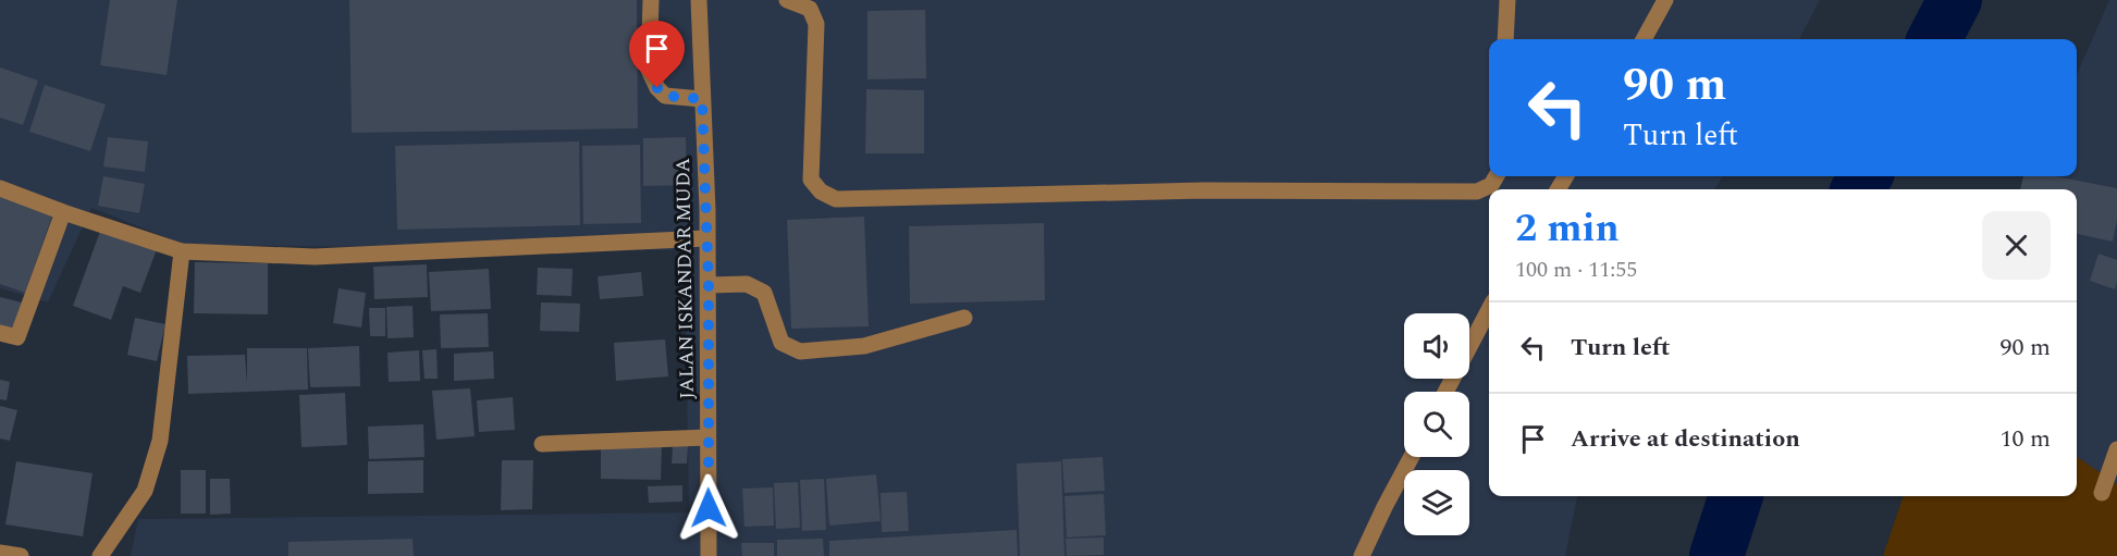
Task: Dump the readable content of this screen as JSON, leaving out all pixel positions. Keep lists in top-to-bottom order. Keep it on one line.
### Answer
{"streets":{"street":["JALAN ISKANDAR MUDA"]},"page":{"turn":["90 m","Turn left"],"heading":["2 min","100 m · 11:55"],"list":[{"name":"Turn left","value":"90 m"},{"name":"Arrive at destination","value":"10 m"}]}}
